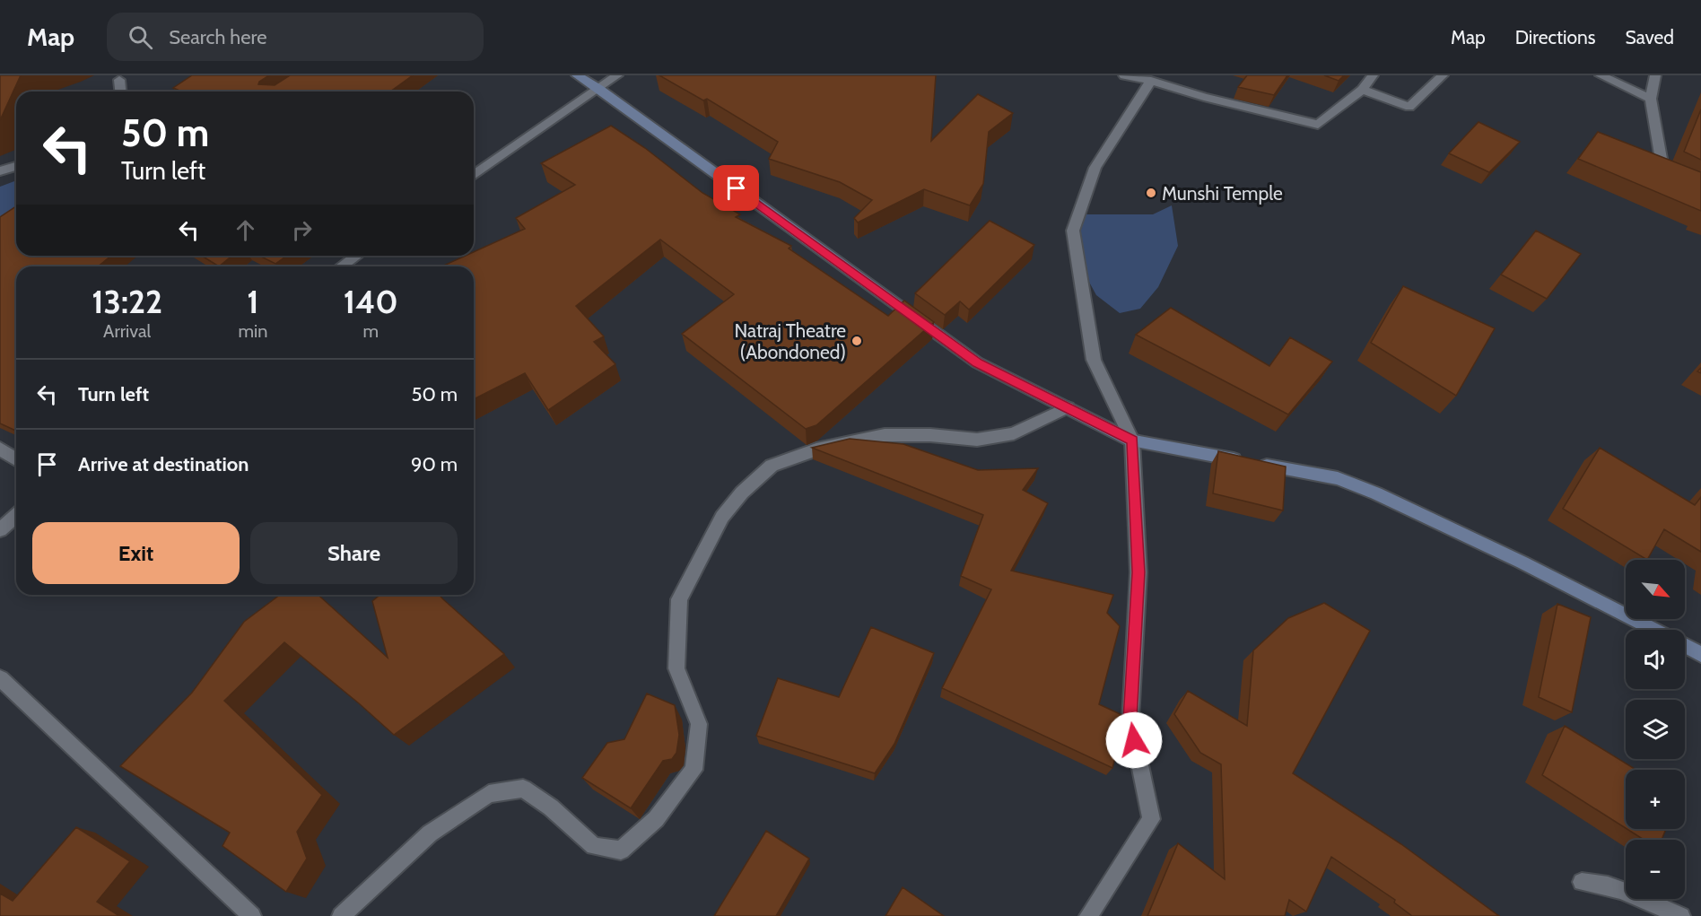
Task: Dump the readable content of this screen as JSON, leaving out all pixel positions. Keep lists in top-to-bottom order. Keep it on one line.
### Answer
{"places":["Munshi Temple","Natraj Theatre (Abondoned)"],"north":"bottom right","page":{"header":"Map","search":"Search here","nav":["Map","Directions","Saved"],"turn":["50 m","Turn left"],"eta":["13:22","Arrival","1","min","140","m"],"list":[{"name":"Turn left","value":"50 m"},{"name":"Arrive at destination","value":"90 m"}],"buttons":["Exit","Share"],"map_buttons":["+","−"]}}
